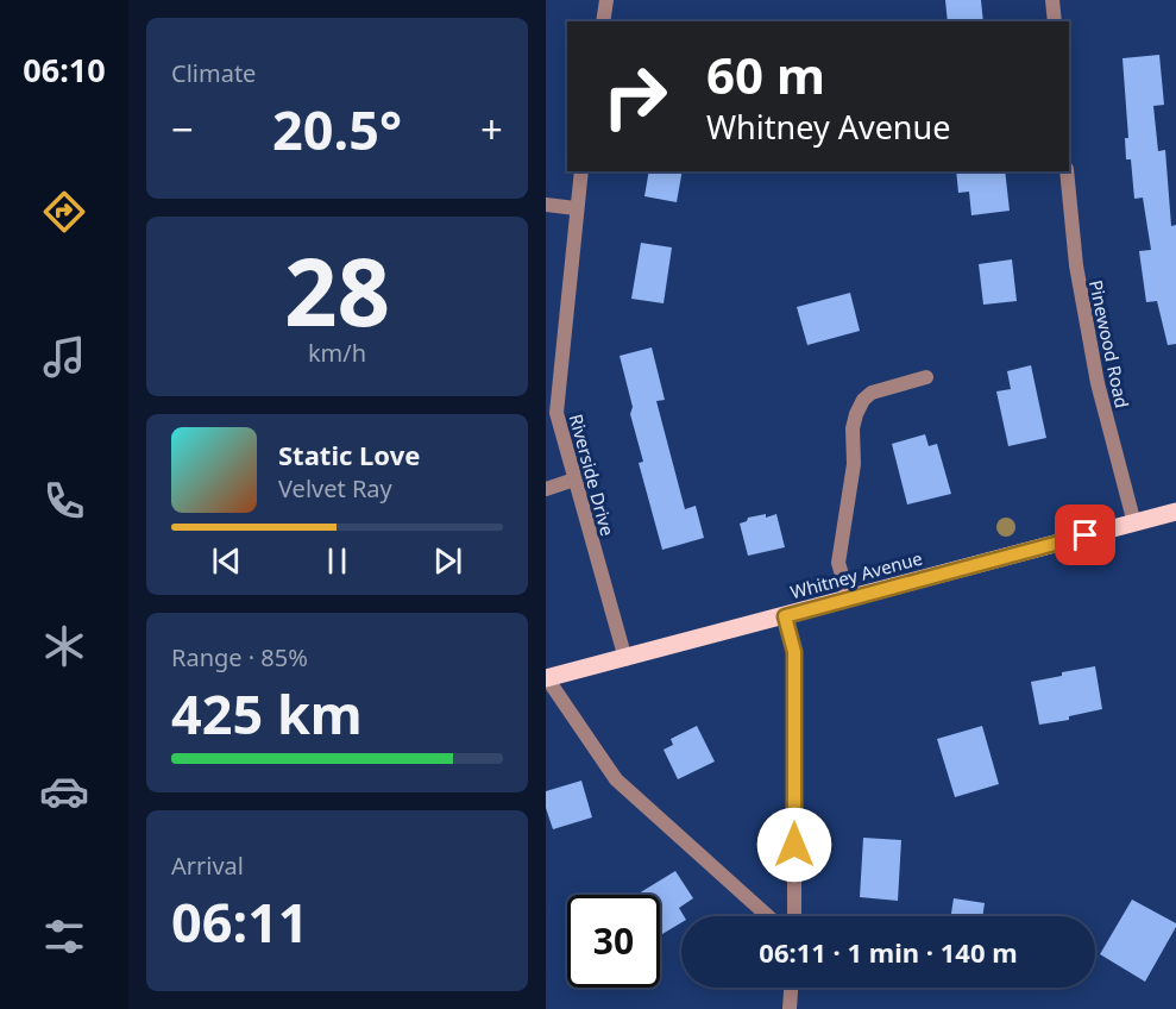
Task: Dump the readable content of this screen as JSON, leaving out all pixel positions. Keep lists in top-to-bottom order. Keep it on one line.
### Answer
{"streets":{"main road":["Whitney Avenue"],"street":["Pinewood Road","Riverside Drive"]},"crossings":[["Pinewood Road","Whitney Avenue"],["Riverside Drive","Whitney Avenue"]],"page":{"tabs":"06:10","tile":["Climate",["28","km/h"],["Range · 85%","425 km"],["Arrival","06:11"]],"turn":["60 m","Whitney Avenue"],"heat":["−","20.5°","+"],"song":["Static Love","Velvet Ray"],"limit":"30","trip":"06:11 · 1 min · 140 m"}}
